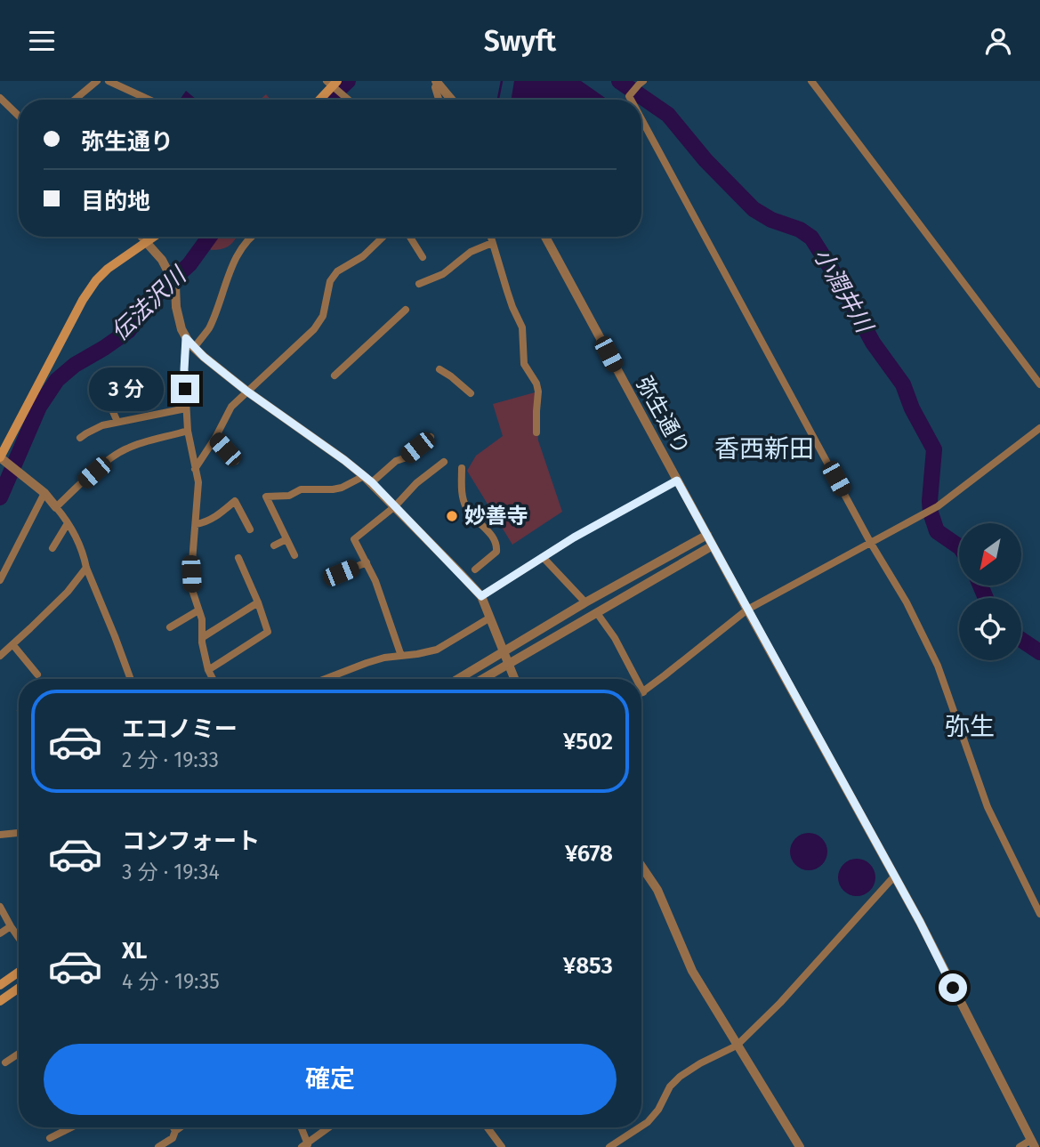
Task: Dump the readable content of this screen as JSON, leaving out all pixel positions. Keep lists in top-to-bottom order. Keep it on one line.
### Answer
{"streets":{"street":["弥生通り"]},"districts":["香西新田","弥生"],"water":["小潤井川","伝法沢川"],"places":["妙善寺"],"north":"bottom left","page":{"header":"Swyft","banner":["弥生通り","目的地"],"bubble":"3 分","list":[{"name":"エコノミー","note":"2 分 · 19:33","value":"¥502"},{"name":"コンフォート","note":"3 分 · 19:34","value":"¥678"},{"name":"XL","note":"4 分 · 19:35","value":"¥853"}],"buttons":"確定"}}
